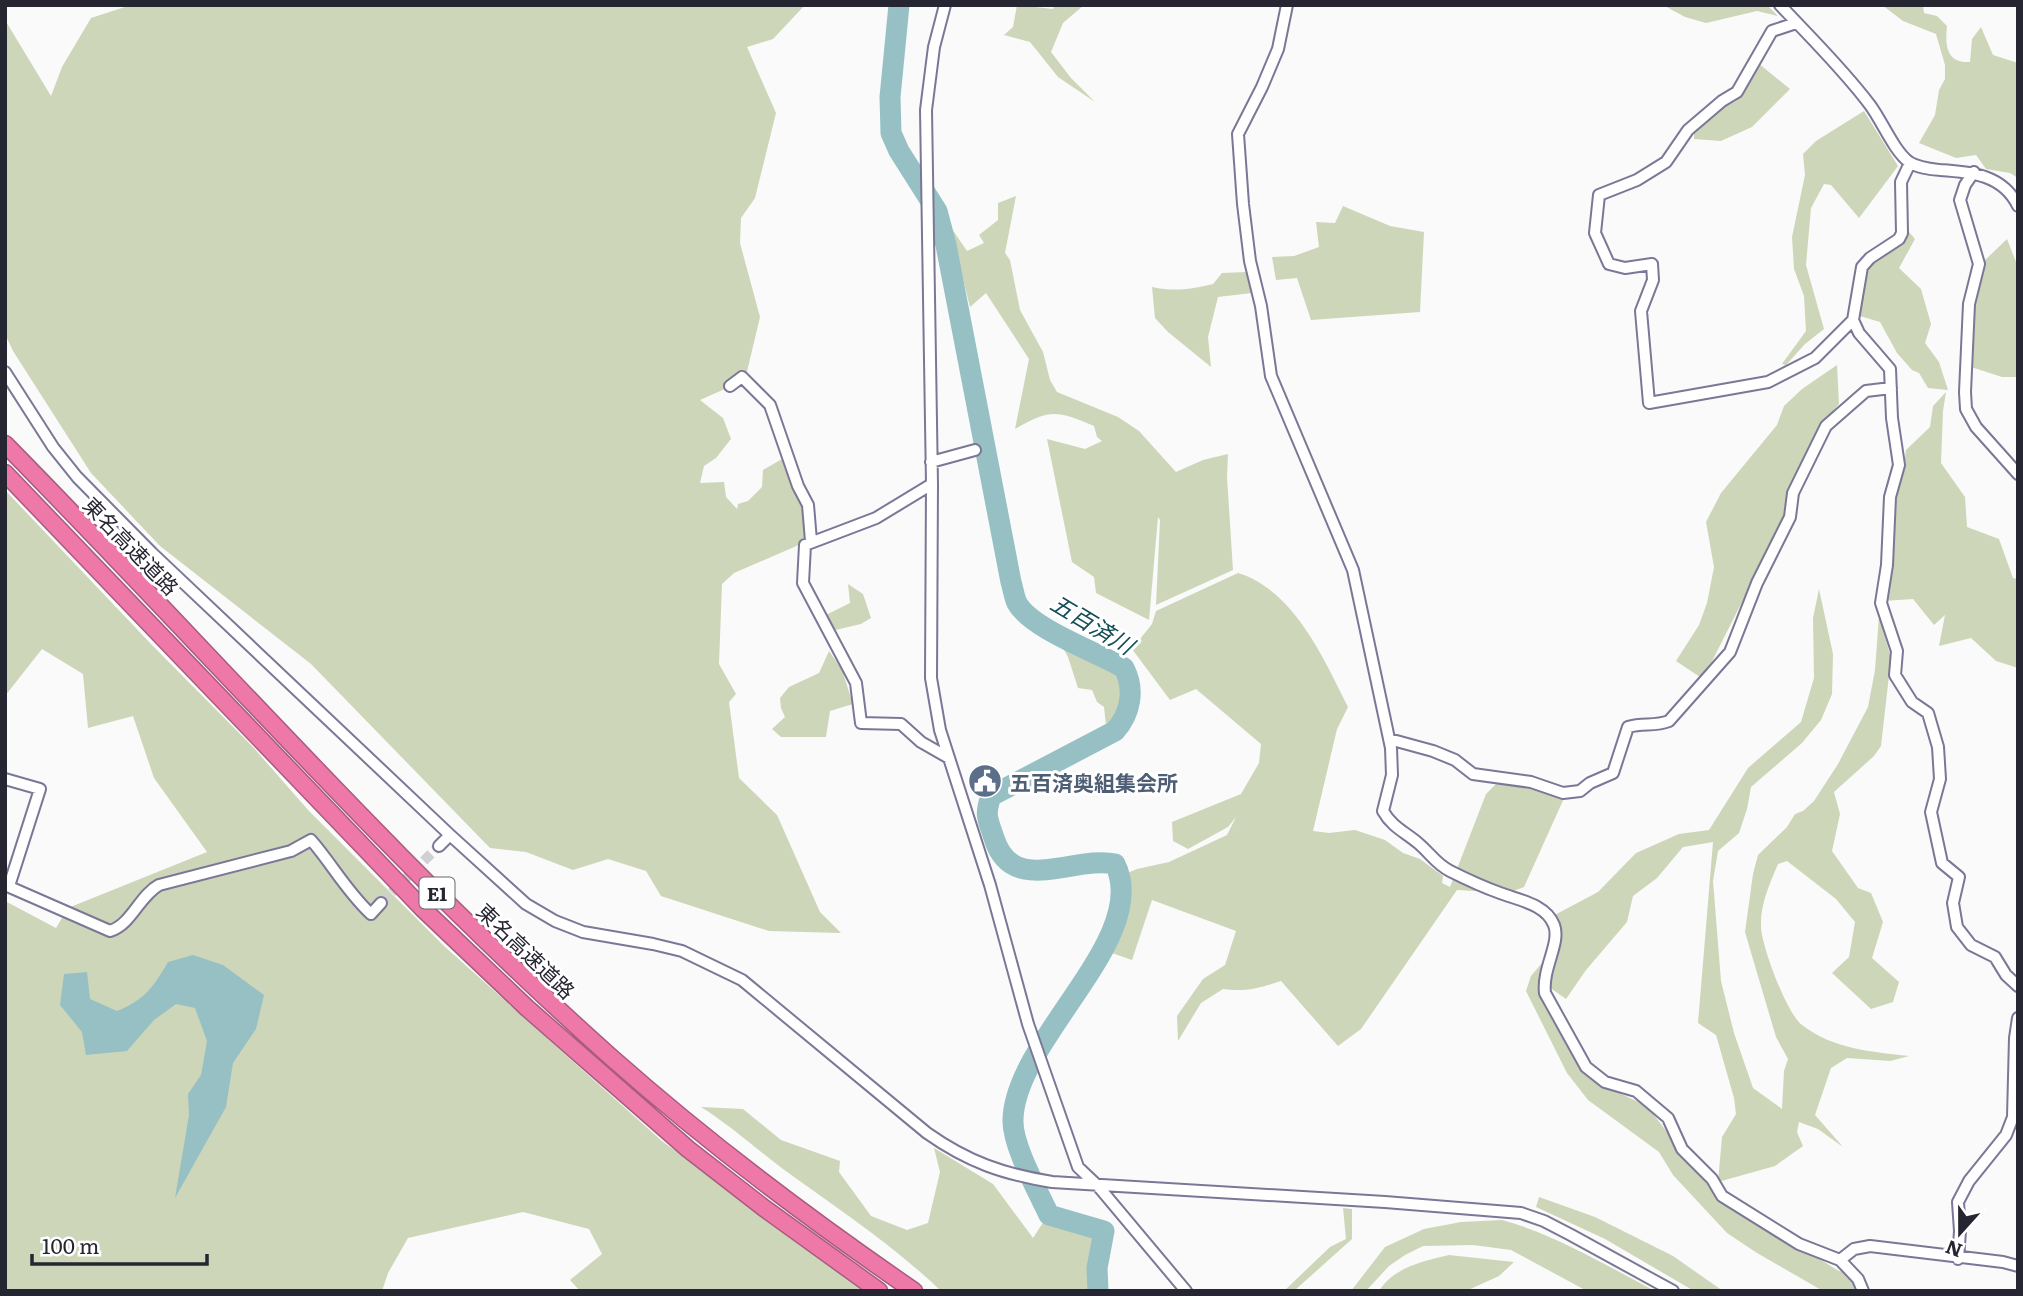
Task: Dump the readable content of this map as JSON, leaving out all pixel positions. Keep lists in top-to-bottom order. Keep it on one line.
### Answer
{"streets":{"highway":["東名高速道路","E1"]},"water":["五百済川"],"places":{"public building":["五百済奥組集会所"]},"scale_bar":"100 m","north":"bottom"}
